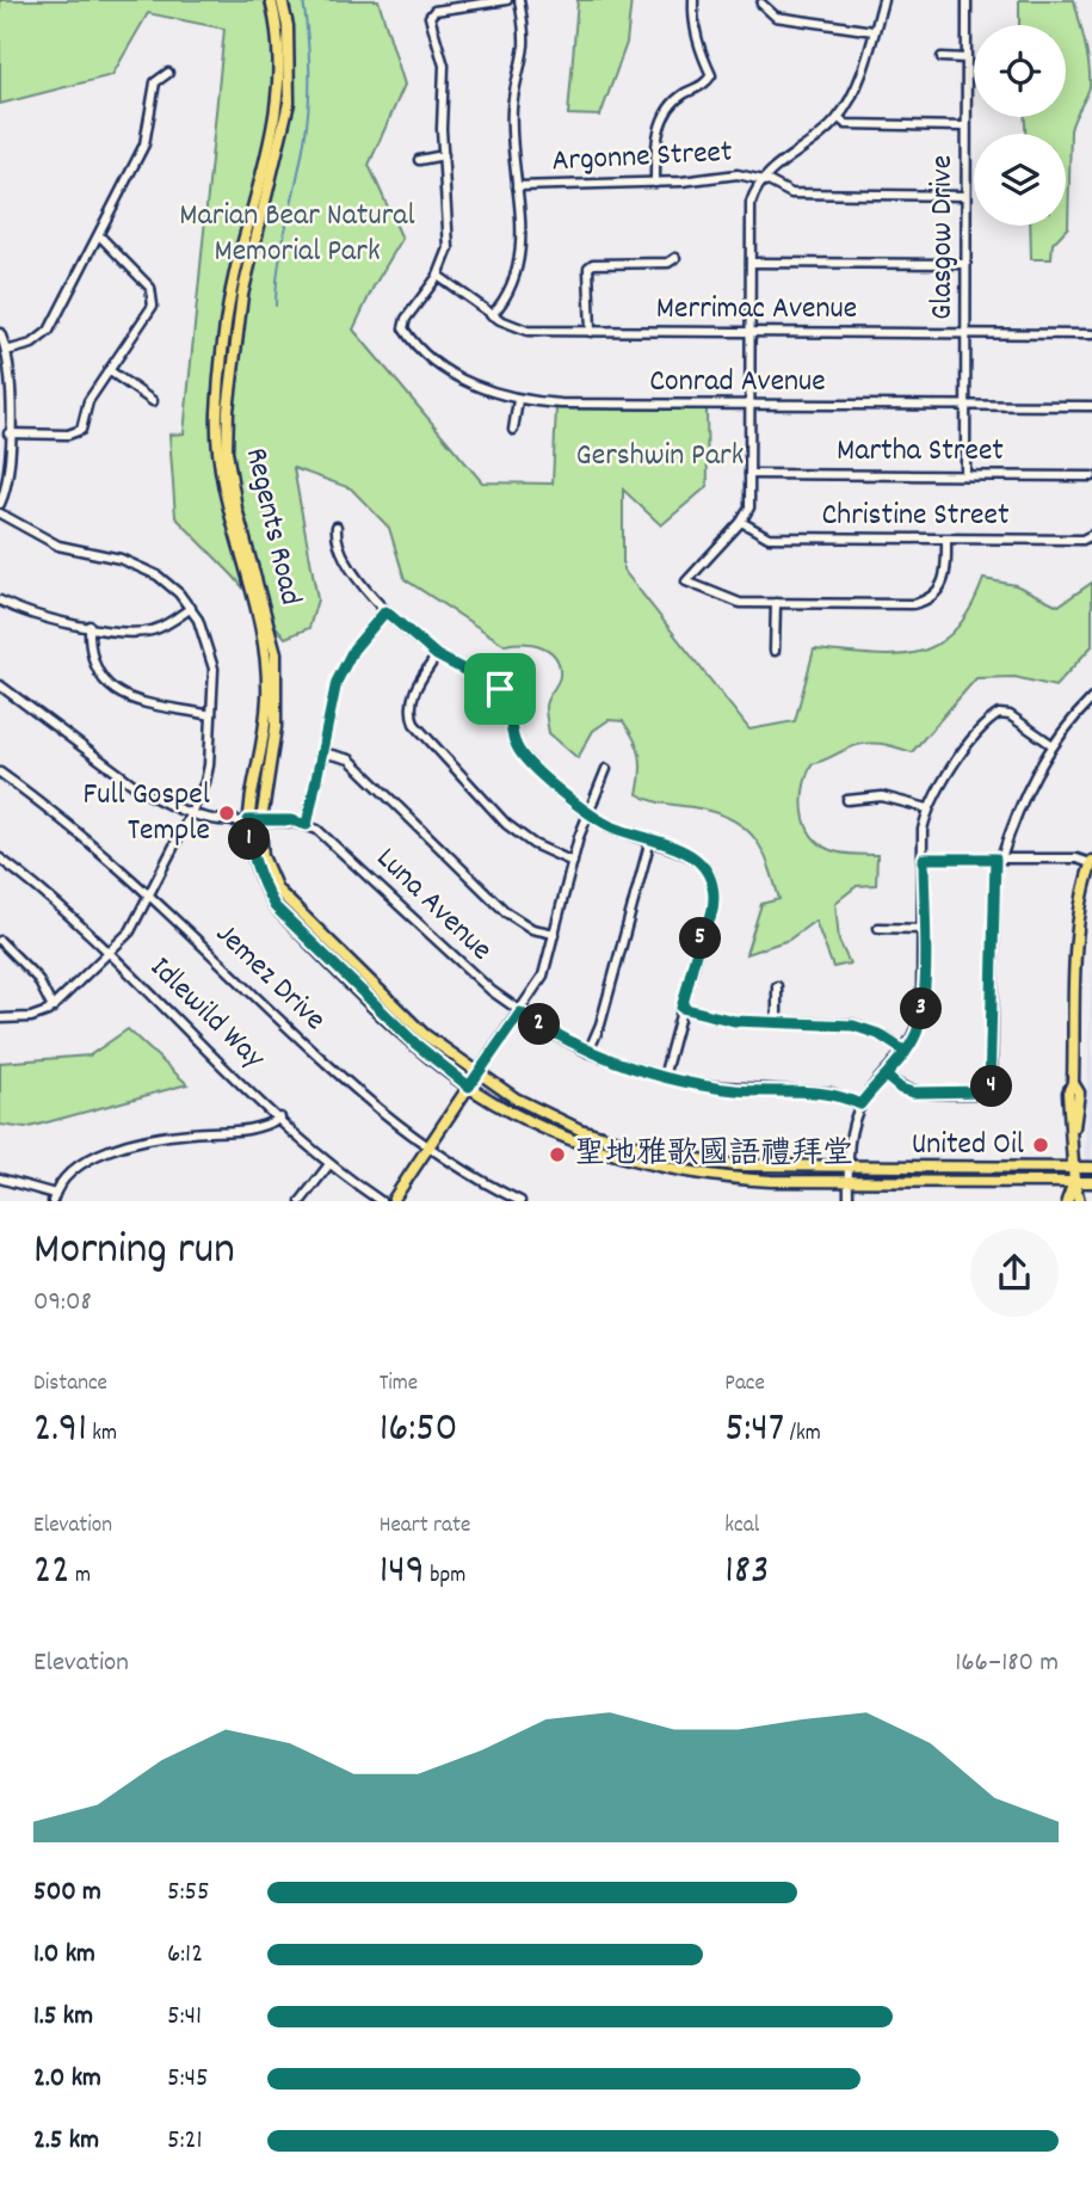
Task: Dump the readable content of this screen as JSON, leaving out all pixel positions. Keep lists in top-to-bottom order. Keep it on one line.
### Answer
{"streets":{"main road":["Regents Road"],"street":["Argonne Street","Glasgow Drive","Merrimac Avenue","Conrad Avenue","Martha Street","Christine Street","Luna Avenue","Jemez Drive","Idlewild Way"]},"crossings":[["Argonne Street","Glasgow Drive"],["Glasgow Drive","Merrimac Avenue"],["Glasgow Drive","Conrad Avenue"],["Glasgow Drive","Martha Street"],["Merrimac Avenue","Conrad Avenue"],["Regents Road","Luna Avenue"]],"parks":["Marian Bear Natural Memorial Park","Gershwin Park"],"places":["Full Gospel Temple","United Oil","聖地雅歌國語禮拜堂"],"page":{"pins":["1","5","3","2","4"],"heading":["Morning run","09:08"],"stats":[["Distance","2.91 km"],["Time","16:50"],["Pace","5:47 /km"],["Elevation","22 m"],["Heart rate","149 bpm"],["kcal","183"]],"chart":["Elevation","166–180 m"],"list":[{"name":"500 m","note":"5:55"},{"name":"1.0 km","note":"6:12"},{"name":"1.5 km","note":"5:41"},{"name":"2.0 km","note":"5:45"},{"name":"2.5 km","note":"5:21"}]}}
